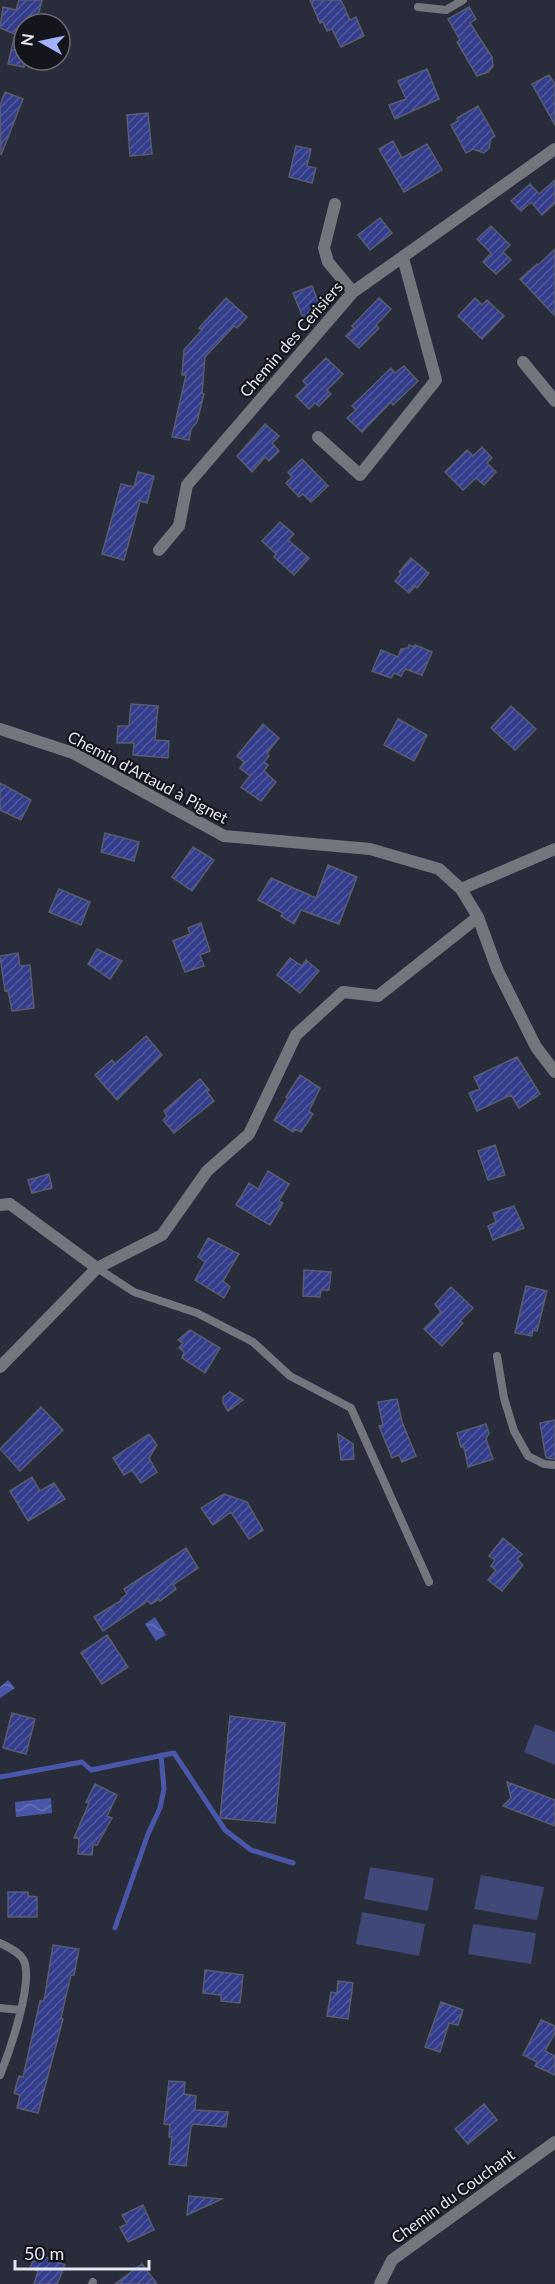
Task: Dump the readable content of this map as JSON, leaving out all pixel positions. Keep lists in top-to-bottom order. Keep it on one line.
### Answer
{"streets":{"street":["Chemin des Cerisiers","Chemin d'Artaud à Pignet","Chemin du Couchant"]},"scale_bar":"50 m","north":"left"}
